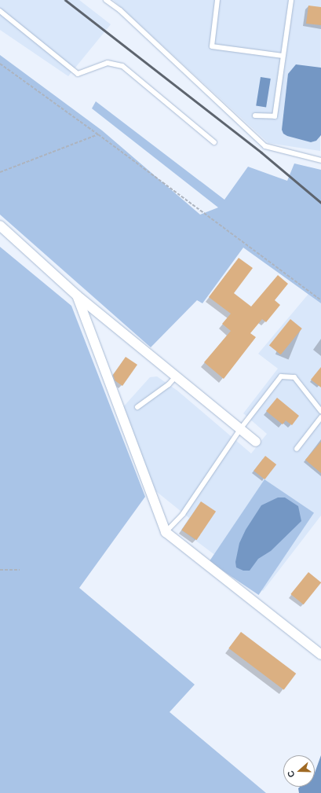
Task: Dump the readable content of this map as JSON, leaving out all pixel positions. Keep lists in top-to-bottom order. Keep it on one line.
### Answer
{"north":"left"}
